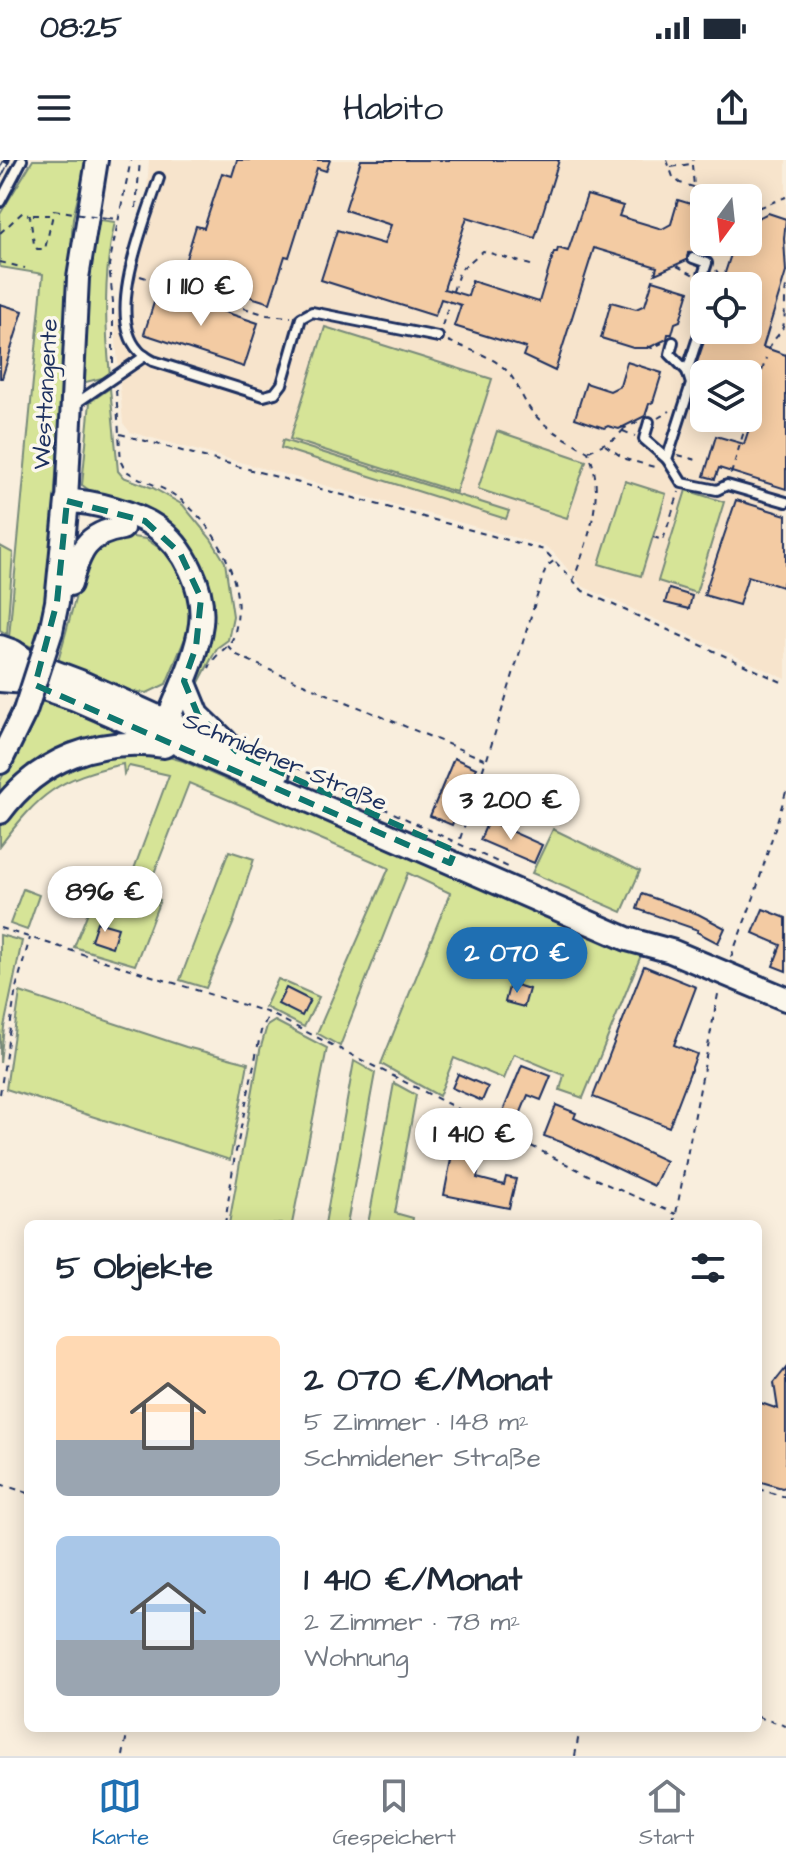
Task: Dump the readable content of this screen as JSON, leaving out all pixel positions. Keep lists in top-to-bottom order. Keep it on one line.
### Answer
{"streets":{"main road":["Westtangente","Schmidener Straße"]},"north":"bottom","page":{"status":"08:25","header":"Habito","price":["1 110 €","3 200 €","896 €","2 070 €","1 410 €"],"heading":"5 Objekte","list":[{"name":"2 070 €/Monat","note":"5 Zimmer · 148 m² · Schmidener Straße"},{"name":"1 410 €/Monat","note":"2 Zimmer · 78 m² · Wohnung"}],"tabs":["Karte","Gespeichert","Start"]}}
